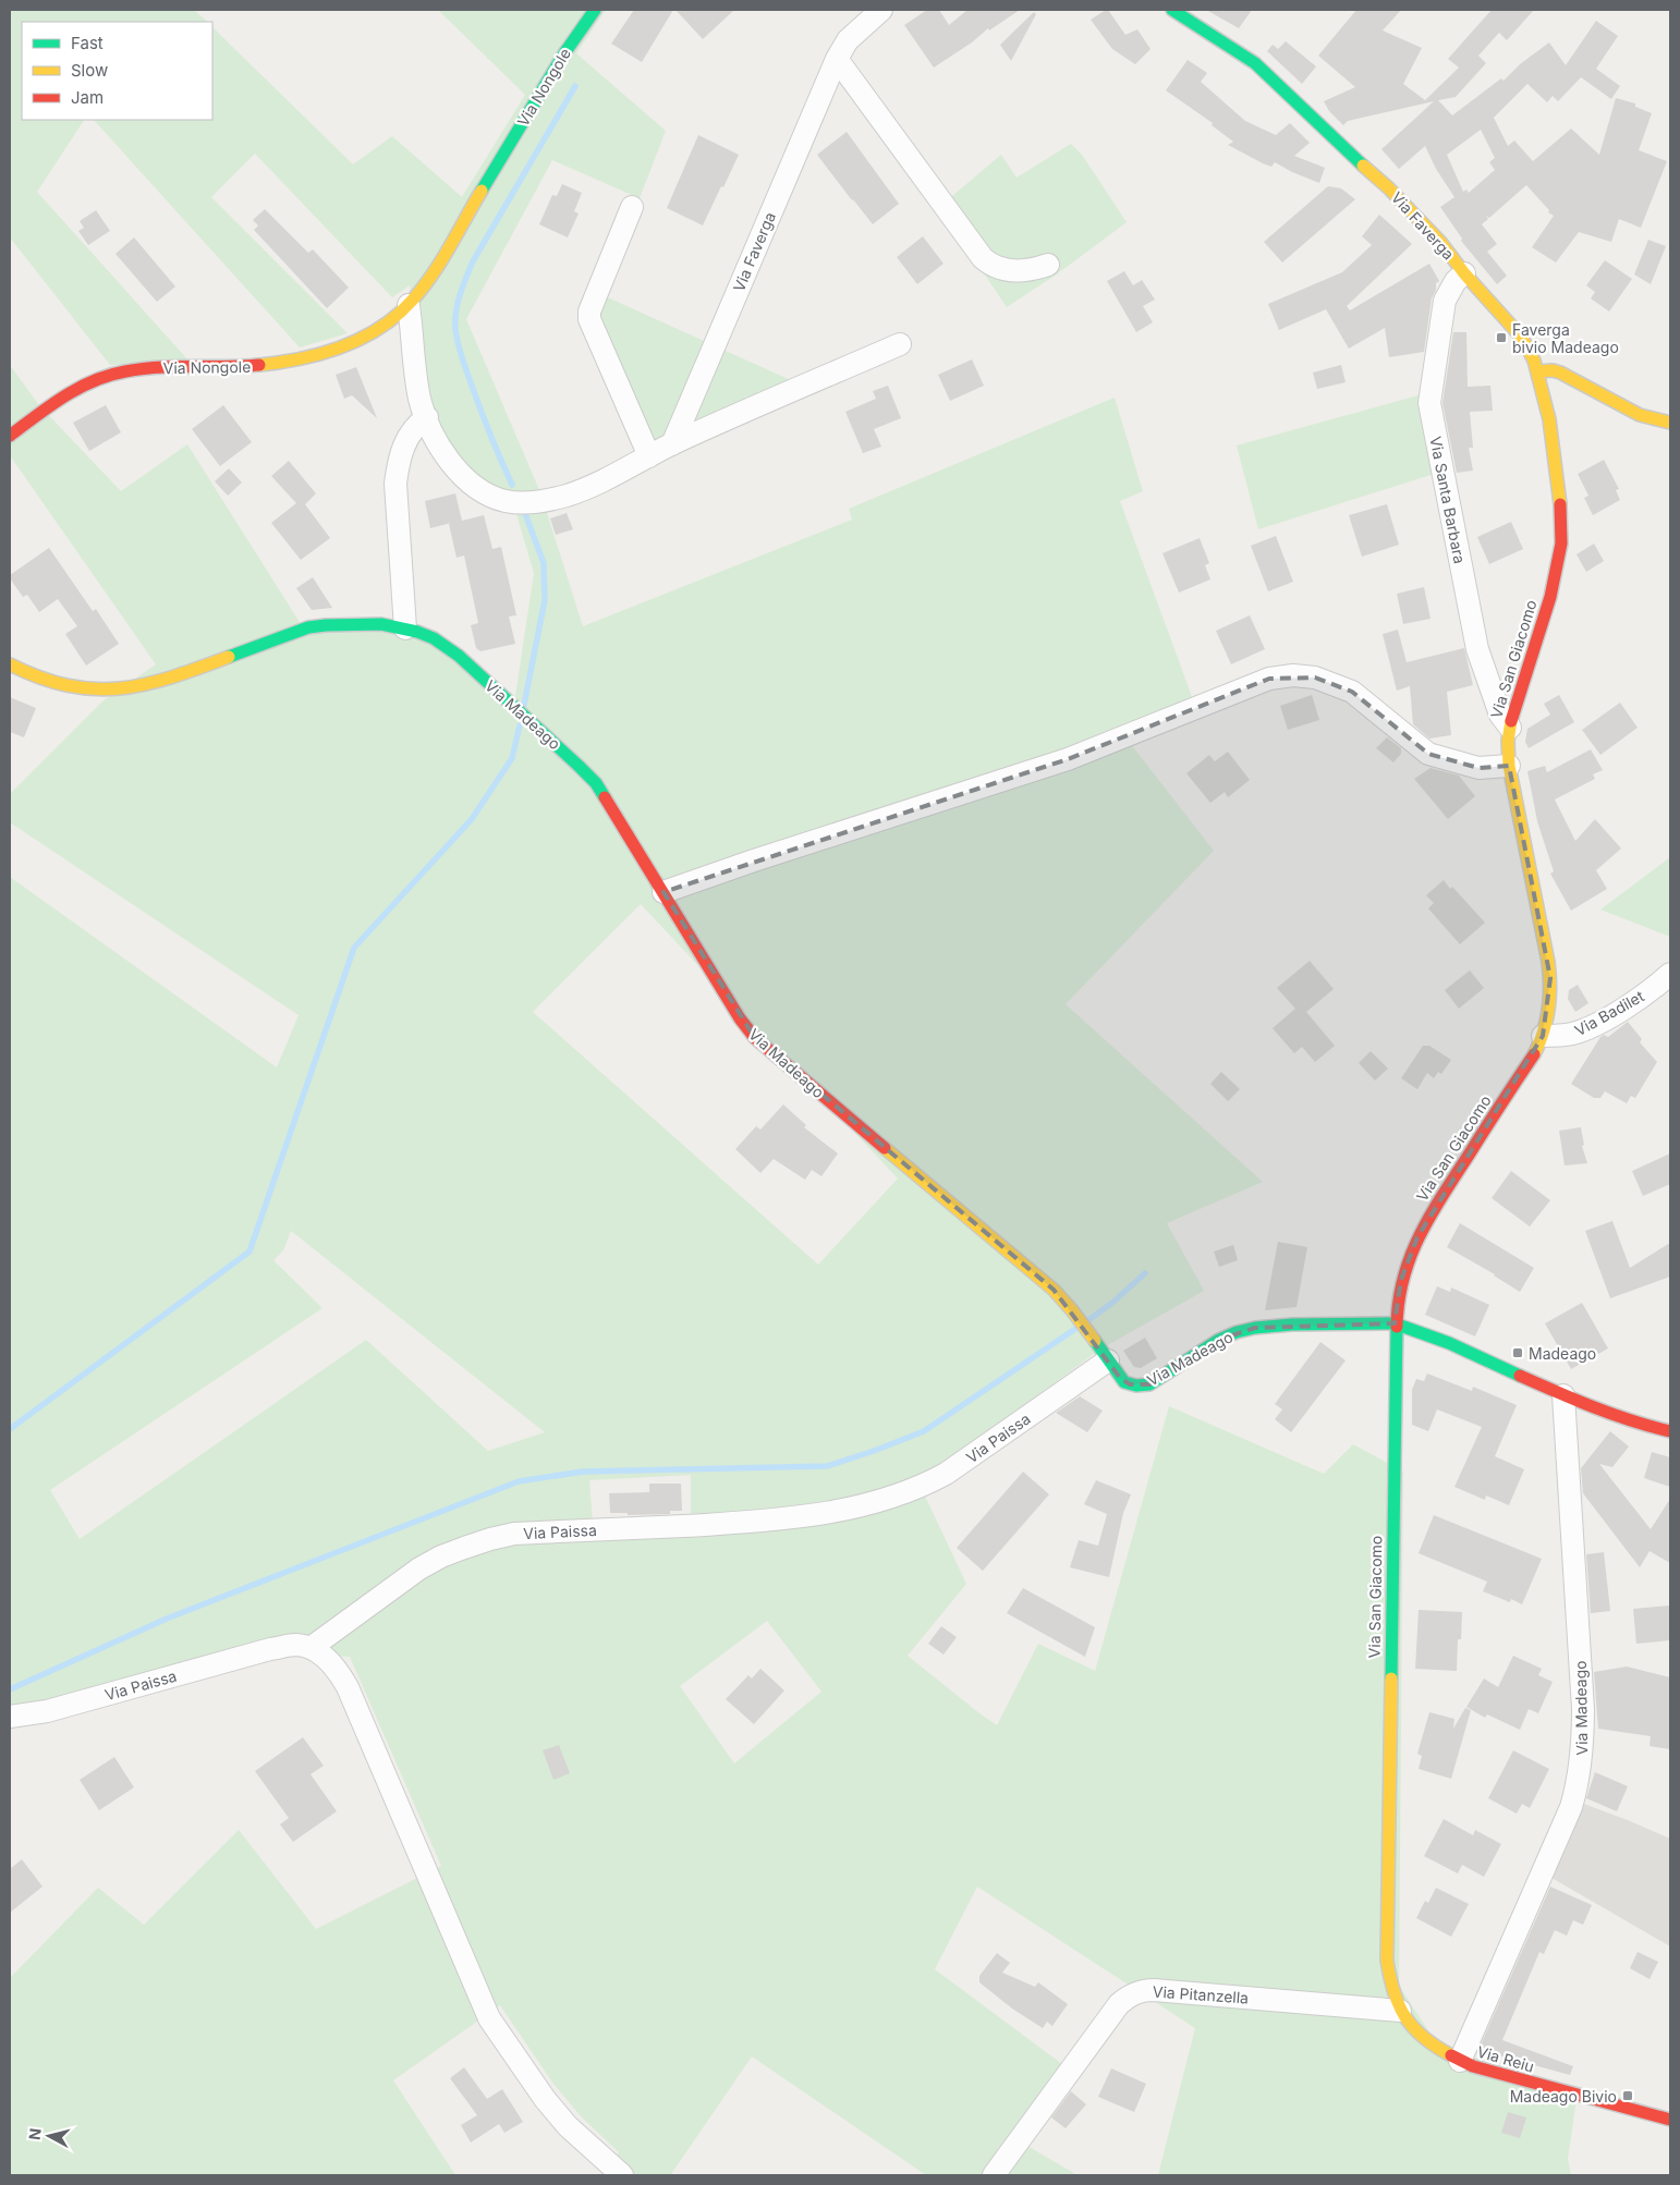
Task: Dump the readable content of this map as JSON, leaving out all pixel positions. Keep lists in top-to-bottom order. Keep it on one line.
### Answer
{"streets":{"street":["Via Nongole","Via Faverga","Via Santa Barbara","Via San Giacomo","Via Madeago","Via Badilet","Via Paissa","Via Pitanzella","Via Reiu"]},"crossings":[["Via Faverga","Via Santa Barbara"],["Via Faverga","Via San Giacomo"],["Via Santa Barbara","Via San Giacomo"],["Via San Giacomo","Via Madeago"],["Via San Giacomo","Via Badilet"],["Via San Giacomo","Via Reiu"],["Via Madeago","Via Paissa"],["Via Madeago","Via Reiu"],["Via Pitanzella","Via Reiu"]],"places":{"transit":["Faverga bivio Madeago","Madeago","Madeago Bivio"]},"legend":["Fast","Slow","Jam"],"north":"left"}
